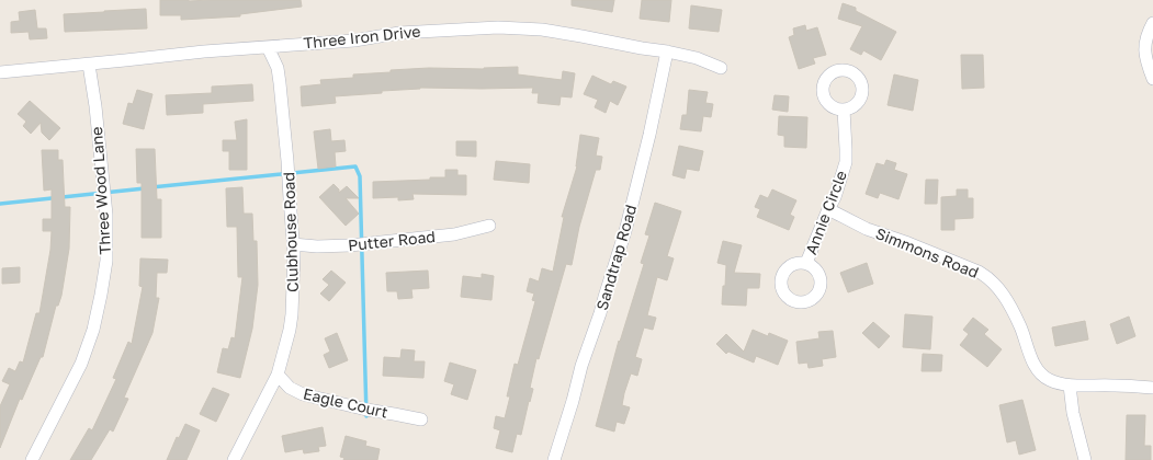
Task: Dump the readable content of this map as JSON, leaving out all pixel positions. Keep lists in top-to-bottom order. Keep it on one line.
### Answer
{"streets":{"street":["Three Iron Drive","Three Wood Lane","Annie Circle","Clubhouse Road","Putter Road","Simmons Road","Sandtrap Road","Eagle Court"]},"crossings":[["Three Iron Drive","Three Wood Lane"],["Three Iron Drive","Clubhouse Road"],["Three Iron Drive","Sandtrap Road"],["Annie Circle","Simmons Road"],["Clubhouse Road","Putter Road"],["Clubhouse Road","Eagle Court"]]}
